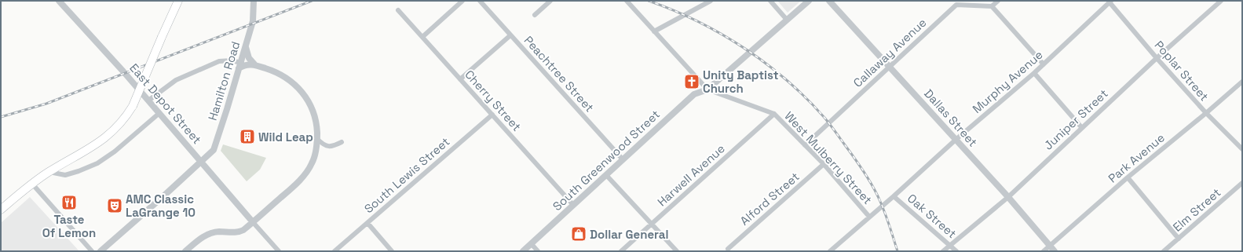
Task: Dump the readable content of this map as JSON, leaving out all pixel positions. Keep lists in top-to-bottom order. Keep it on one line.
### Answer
{"streets":{"street":["Callaway Avenue","Poplar Street","Peachtree Street","Hamilton Road","Murphy Avenue","Cherry Street","East Depot Street","Dallas Street","Juniper Street","West Mulberry Street","Park Avenue","South Greenwood Street","South Lewis Street","Harwell Avenue","Alford Street","Elm Street","Oak Street"]},"crossings":[["Callaway Avenue","Dallas Street"],["Callaway Avenue","West Mulberry Street"],["Poplar Street","Murphy Avenue"],["Poplar Street","Juniper Street"],["Poplar Street","Park Avenue"],["Peachtree Street","South Greenwood Street"],["Hamilton Road","East Depot Street"],["Murphy Avenue","Dallas Street"],["Murphy Avenue","West Mulberry Street"],["Murphy Avenue","Oak Street"],["Cherry Street","South Greenwood Street"],["Cherry Street","South Lewis Street"],["Dallas Street","Juniper Street"],["Dallas Street","Park Avenue"],["Juniper Street","Oak Street"],["West Mulberry Street","South Greenwood Street"],["West Mulberry Street","Harwell Avenue"],["West Mulberry Street","Alford Street"]],"places":{"church":["Unity Baptist Church"],"building":["Wild Leap"],"restaurant":["Taste Of Lemon"],"theatre":["AMC Classic LaGrange 10"],"shop":["Dollar General"]}}
